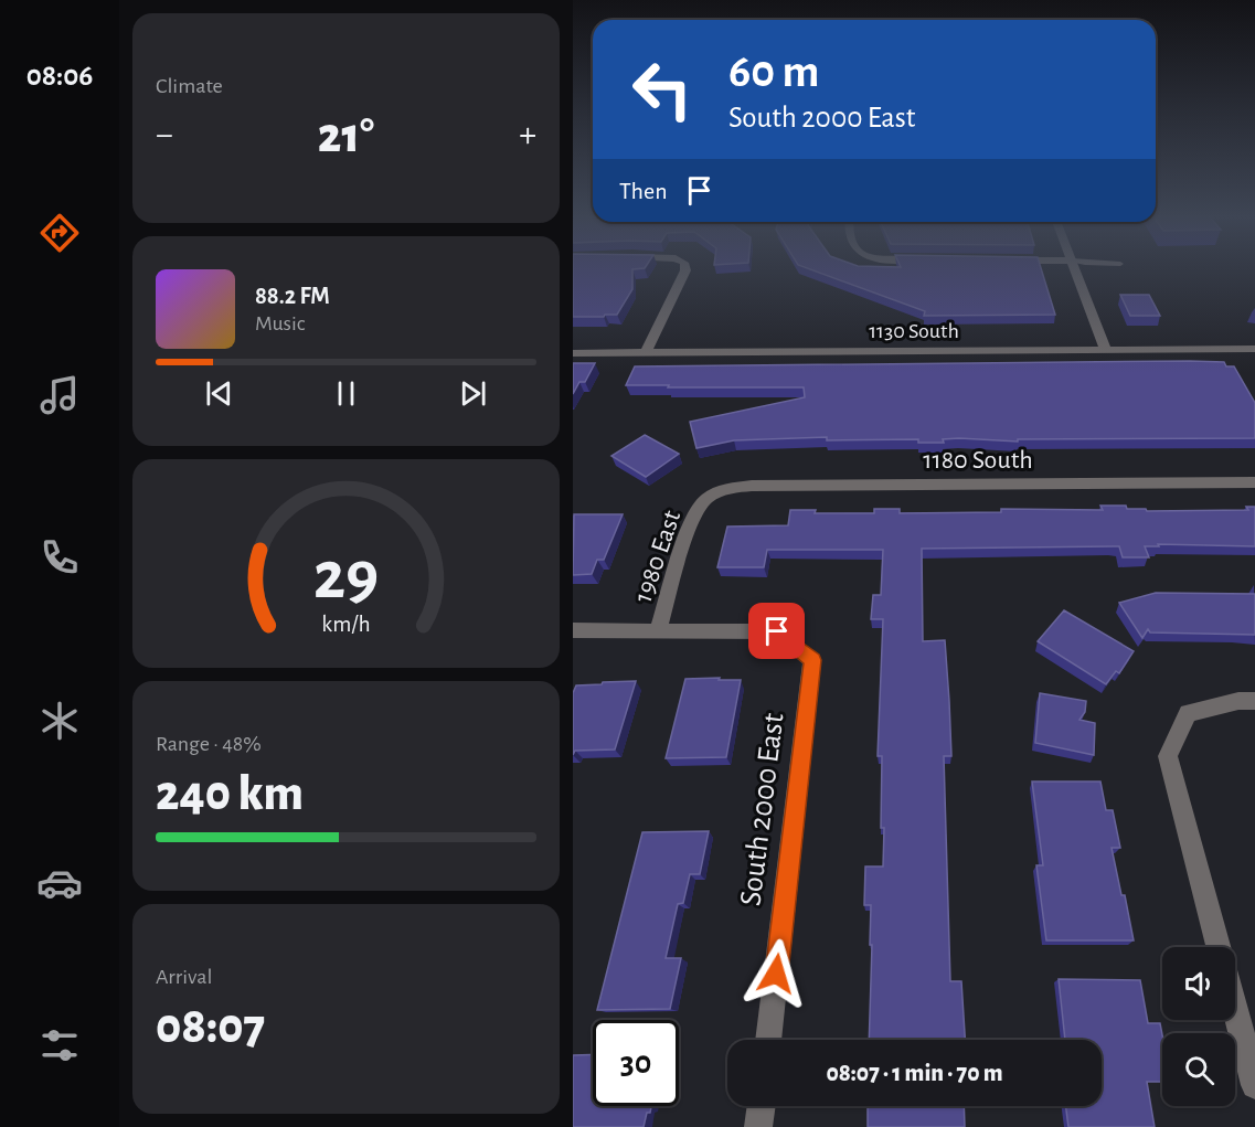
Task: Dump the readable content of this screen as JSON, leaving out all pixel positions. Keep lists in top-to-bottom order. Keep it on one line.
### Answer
{"streets":{"street":["1130 South","1180 South","1980 East","South 2000 East"]},"crossings":[["1180 South","1980 East"],["1980 East","South 2000 East"]],"page":{"tabs":"08:06","tile":["Climate",["Range · 48%","240 km"],["Arrival","08:07"]],"turn":["60 m","South 2000 East"],"heat":["−","21°","+"],"then":"Then","song":["88.2 FM","Music"],"limit":"30","trip":"08:07 · 1 min · 70 m","gauge":["29","km/h"]}}
